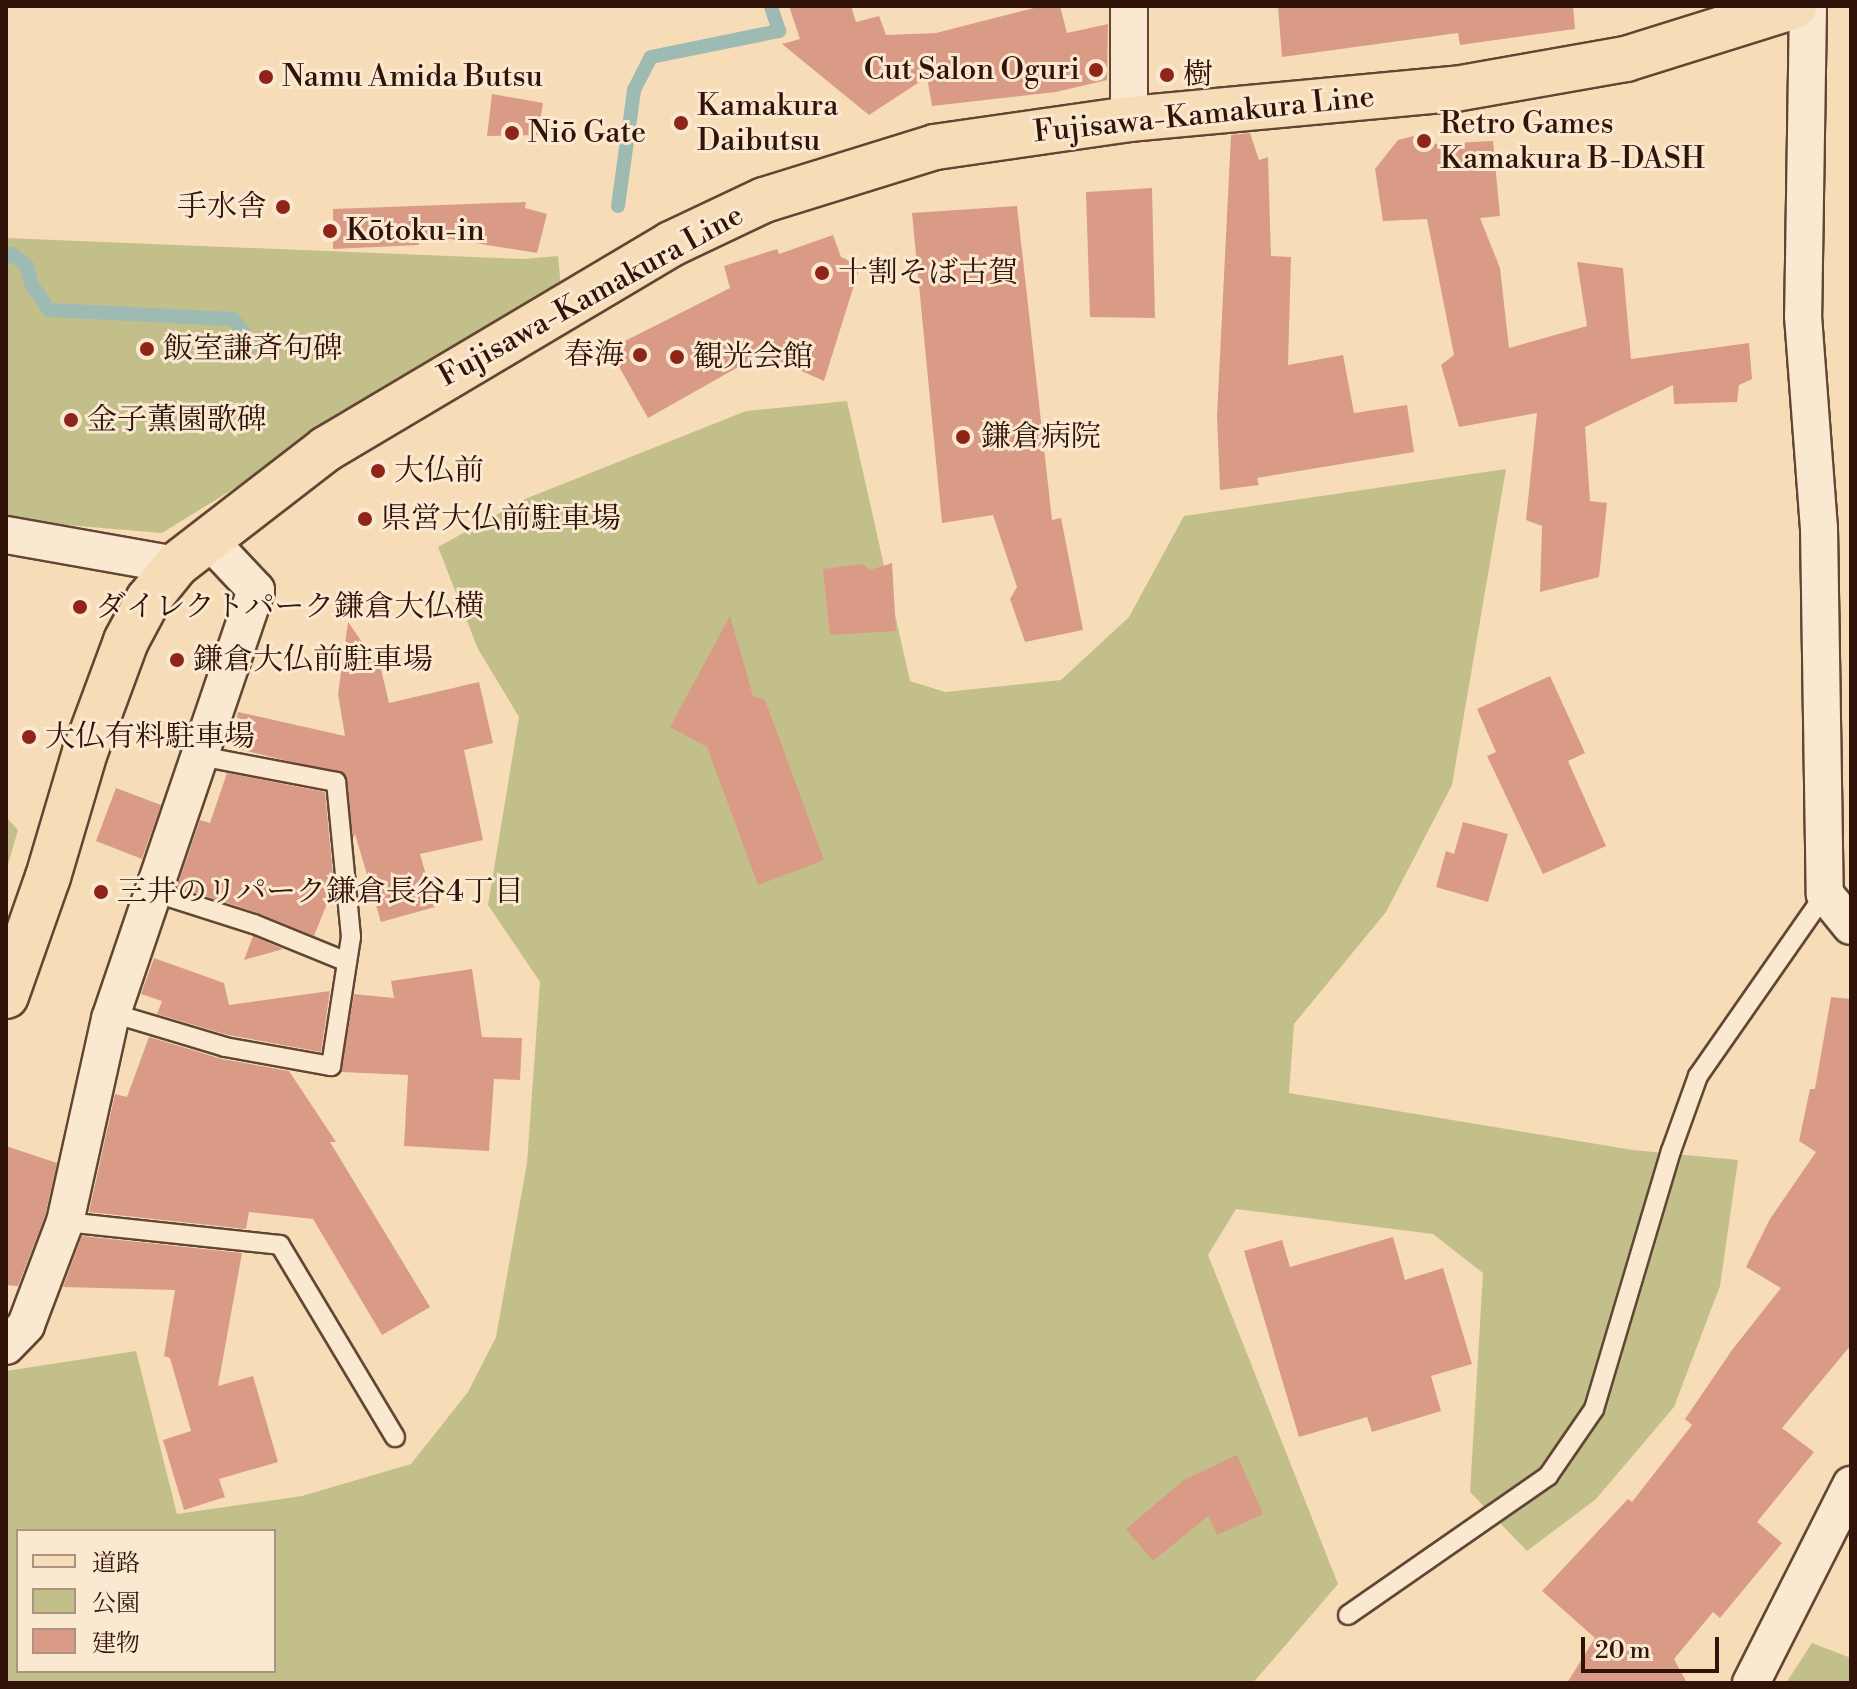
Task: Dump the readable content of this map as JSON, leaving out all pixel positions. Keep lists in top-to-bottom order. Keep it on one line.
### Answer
{"streets":{"main road":["Fujisawa-Kamakura Line"]},"places":["Cut Salon Oguri","樹","Namu Amida Butsu","Kamakura Daibutsu","Niō Gate","Retro Games Kamakura B-DASH","手水舎","Kōtoku-in","十割そば古賀","飯室謙斉句碑","春海","観光会館","金子薫園歌碑","鎌倉病院","大仏前","県営大仏前駐車場","ダイレクトパーク鎌倉大仏横","鎌倉大仏前駐車場","大仏有料駐車場","三井のリパーク鎌倉長谷4丁目"],"legend":["道路","公園","建物"],"scale_bar":"20 m"}
